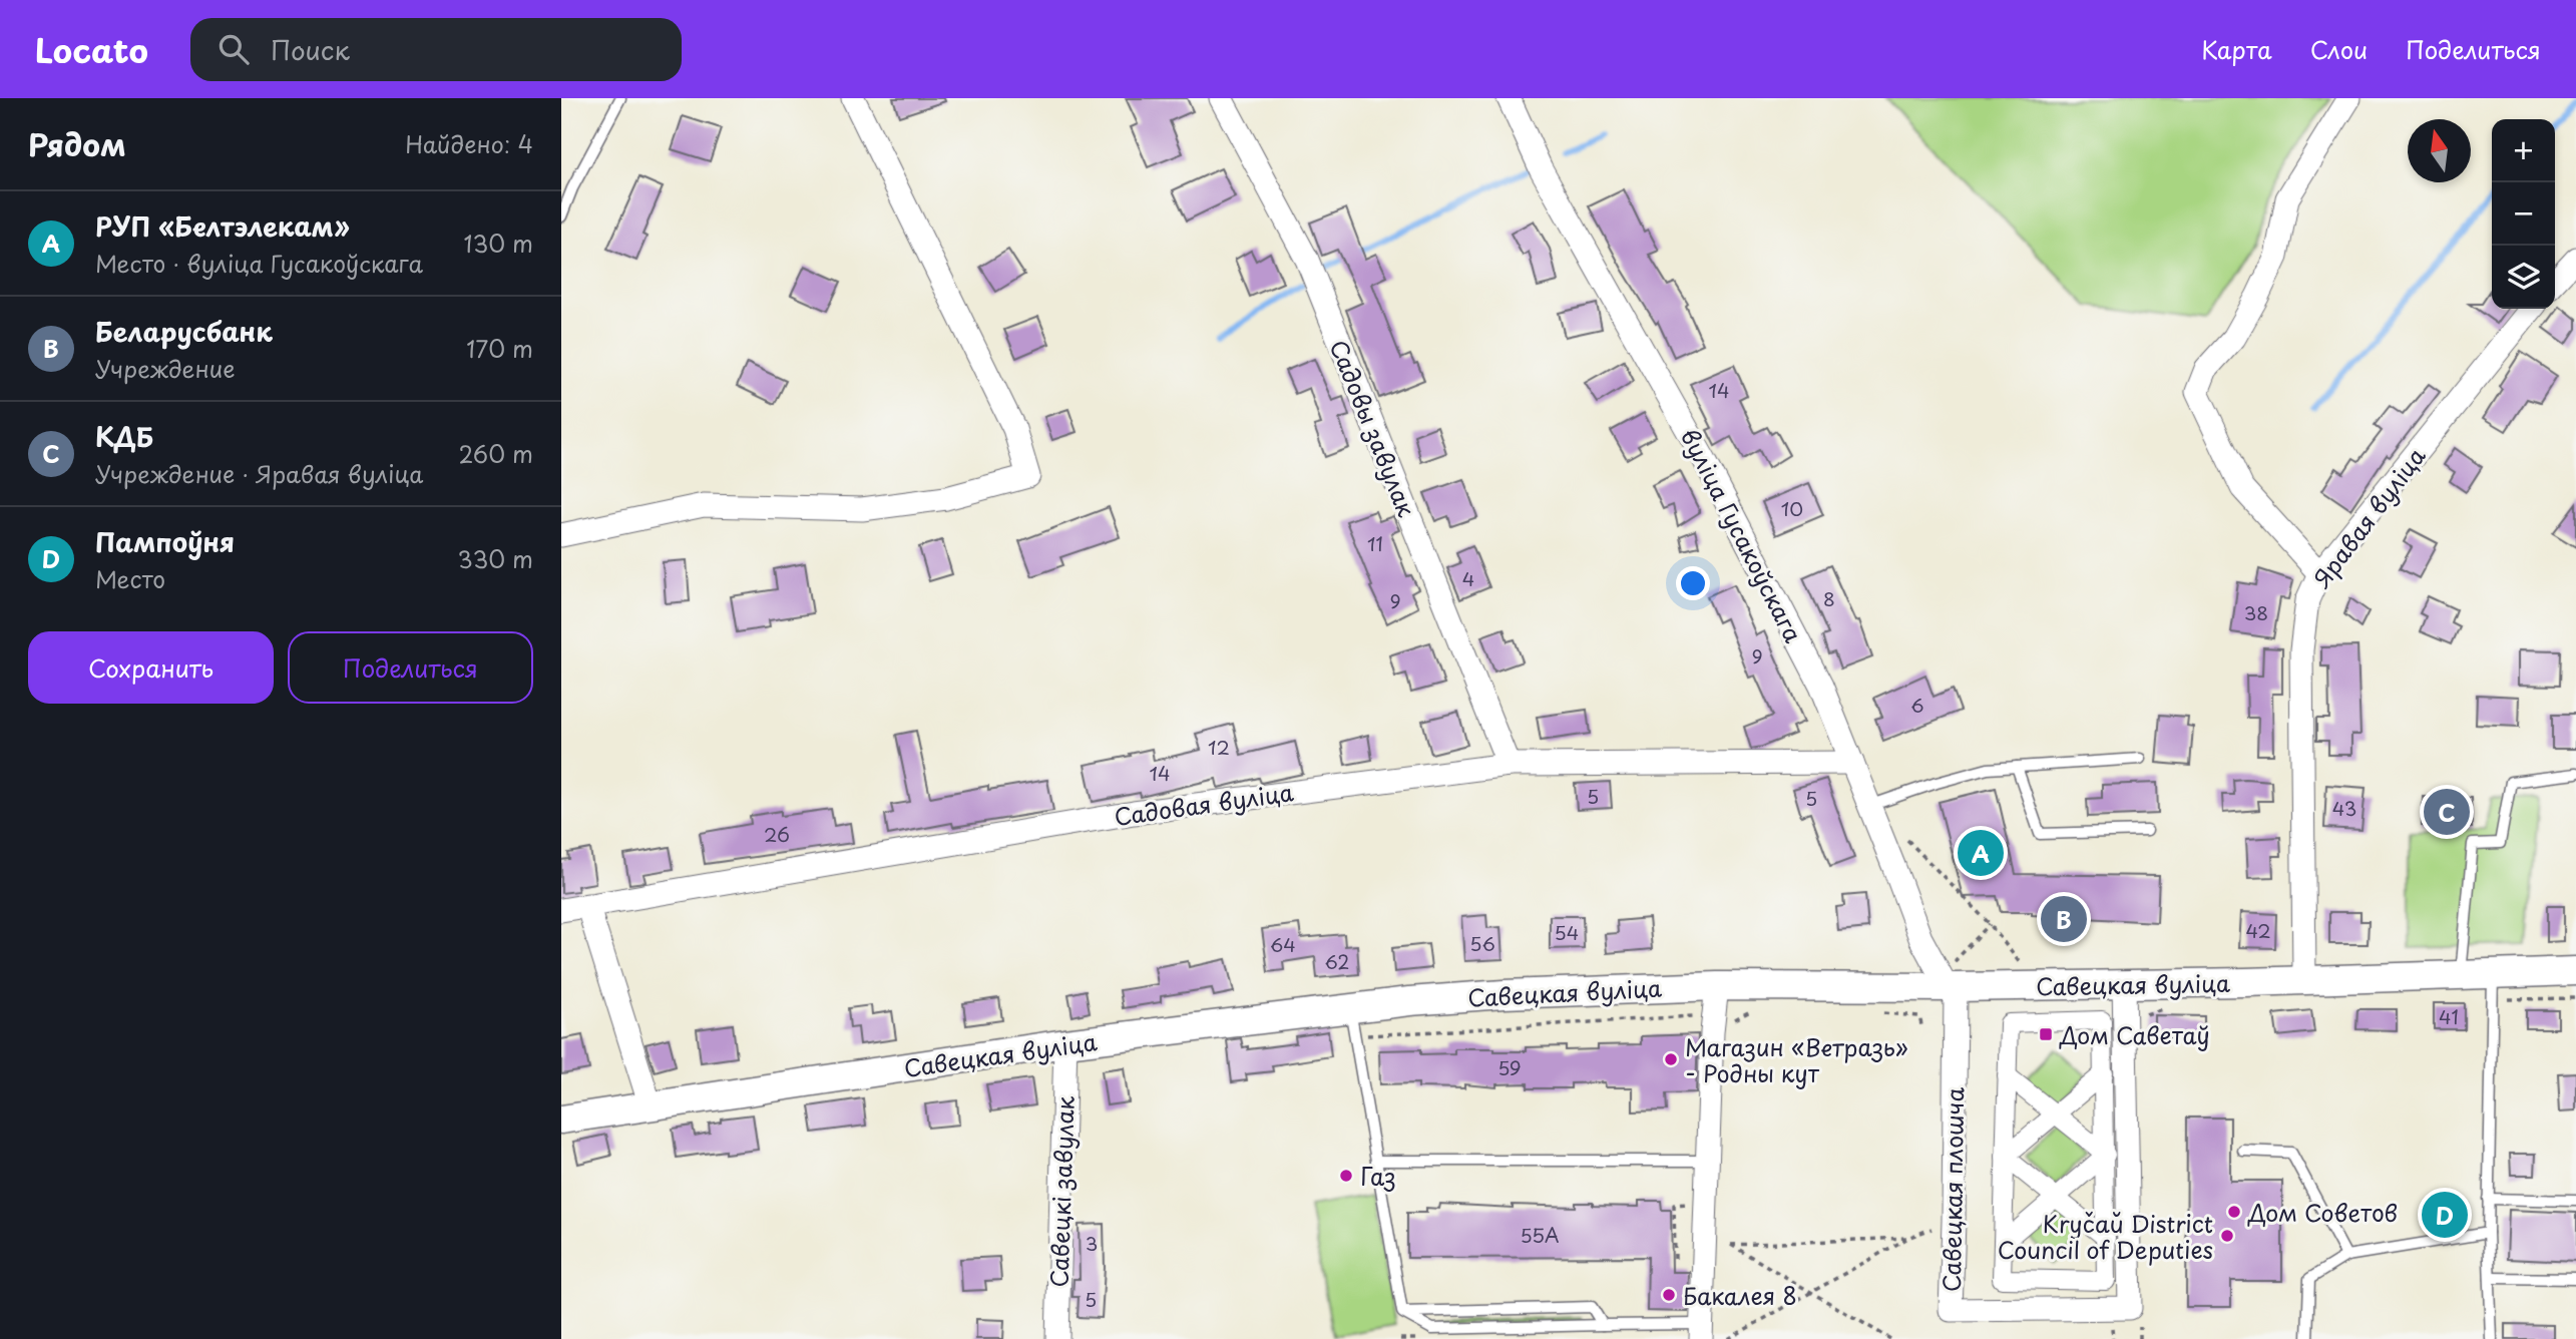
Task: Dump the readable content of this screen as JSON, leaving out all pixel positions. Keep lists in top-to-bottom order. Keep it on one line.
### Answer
{"streets":{"street":["Садовы завулак","Яравая вуліца","вуліца Гусакоўскага","Садовая вуліца","Савецкая вуліца","Савецкая плошча","Савецкі завулак"]},"crossings":[["Садовы завулак","Садовая вуліца"],["Яравая вуліца","Савецкая вуліца"],["вуліца Гусакоўскага","Садовая вуліца"],["вуліца Гусакоўскага","Савецкая вуліца"],["вуліца Гусакоўскага","Савецкая плошча"],["Савецкая вуліца","Савецкая плошча"],["Савецкая вуліца","Савецкі завулак"]],"places":{"transit":["Дом Саветаў"],"other":["Магазин «Ветразь» - Родны кут","Газ","Дом Советов","Kryčaŭ District Council of Deputies","Бакалея 8"]},"house_numbers":["14","10","11","4","8","9","38","9","6","12","14","5","5","43","26","42","54","56","64","62","41","59","55А","3","5"],"north":"top","page":{"header":"Locato","search":"Поиск","nav":["Карта","Слои","Поделиться"],"heading":["Рядом","Найдено: 4"],"map_buttons":["+","−"],"list":[{"mark":"A","name":"РУП «Белтэлекам»","note":"Место · вуліца Гусакоўскага","value":"130 m"},{"mark":"B","name":"Беларусбанк","note":"Учреждение","value":"170 m"},{"mark":"C","name":"КДБ","note":"Учреждение · Яравая вуліца","value":"260 m"},{"mark":"D","name":"Пампоўня","note":"Место","value":"330 m"}],"buttons":["Сохранить","Поделиться"],"pins":["C","A","B","D"]}}
